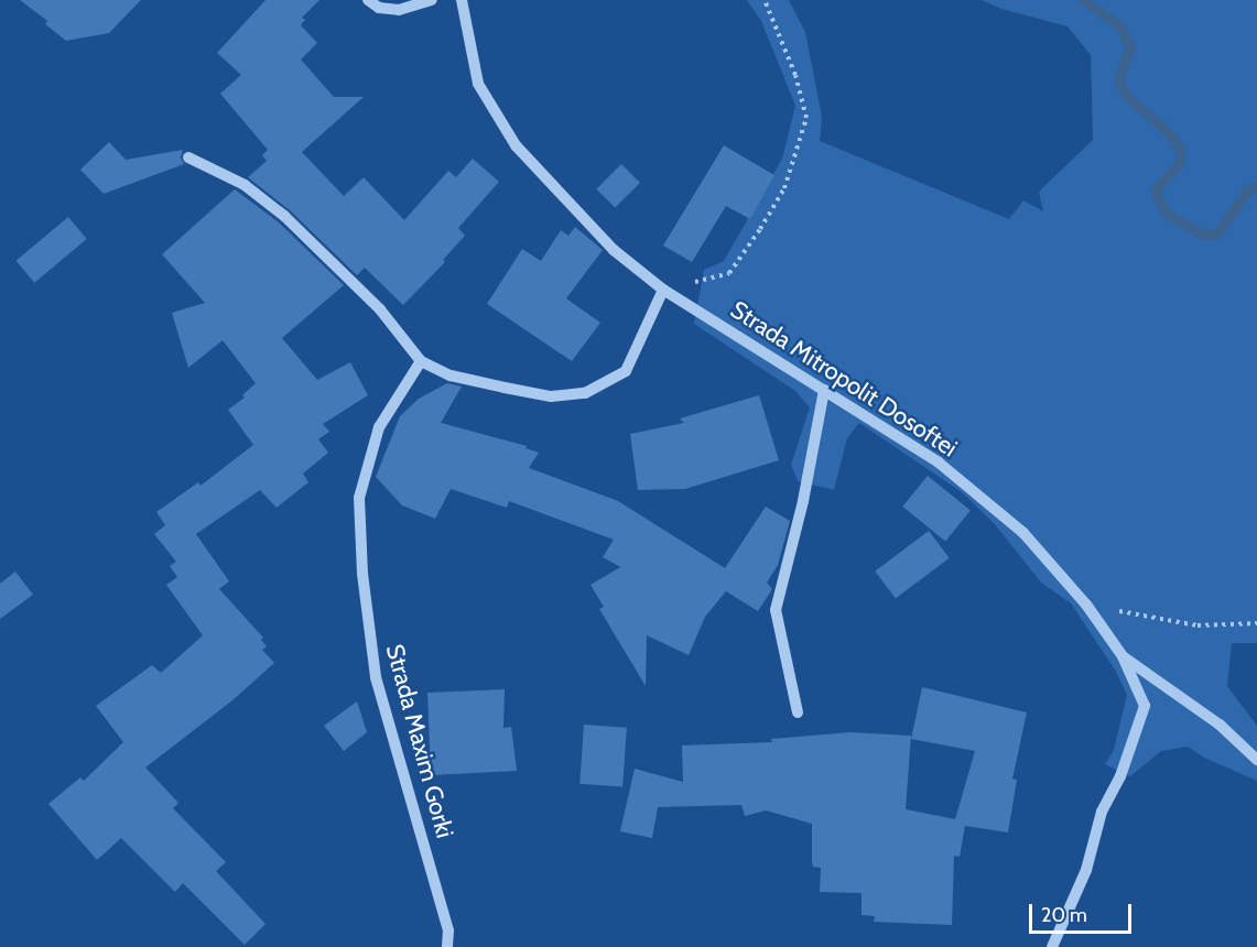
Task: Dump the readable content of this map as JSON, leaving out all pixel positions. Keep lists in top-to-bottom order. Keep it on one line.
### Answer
{"streets":{"street":["Strada Mitropolit Dosoftei","Strada Maxim Gorki"]},"scale_bar":"20 m"}
